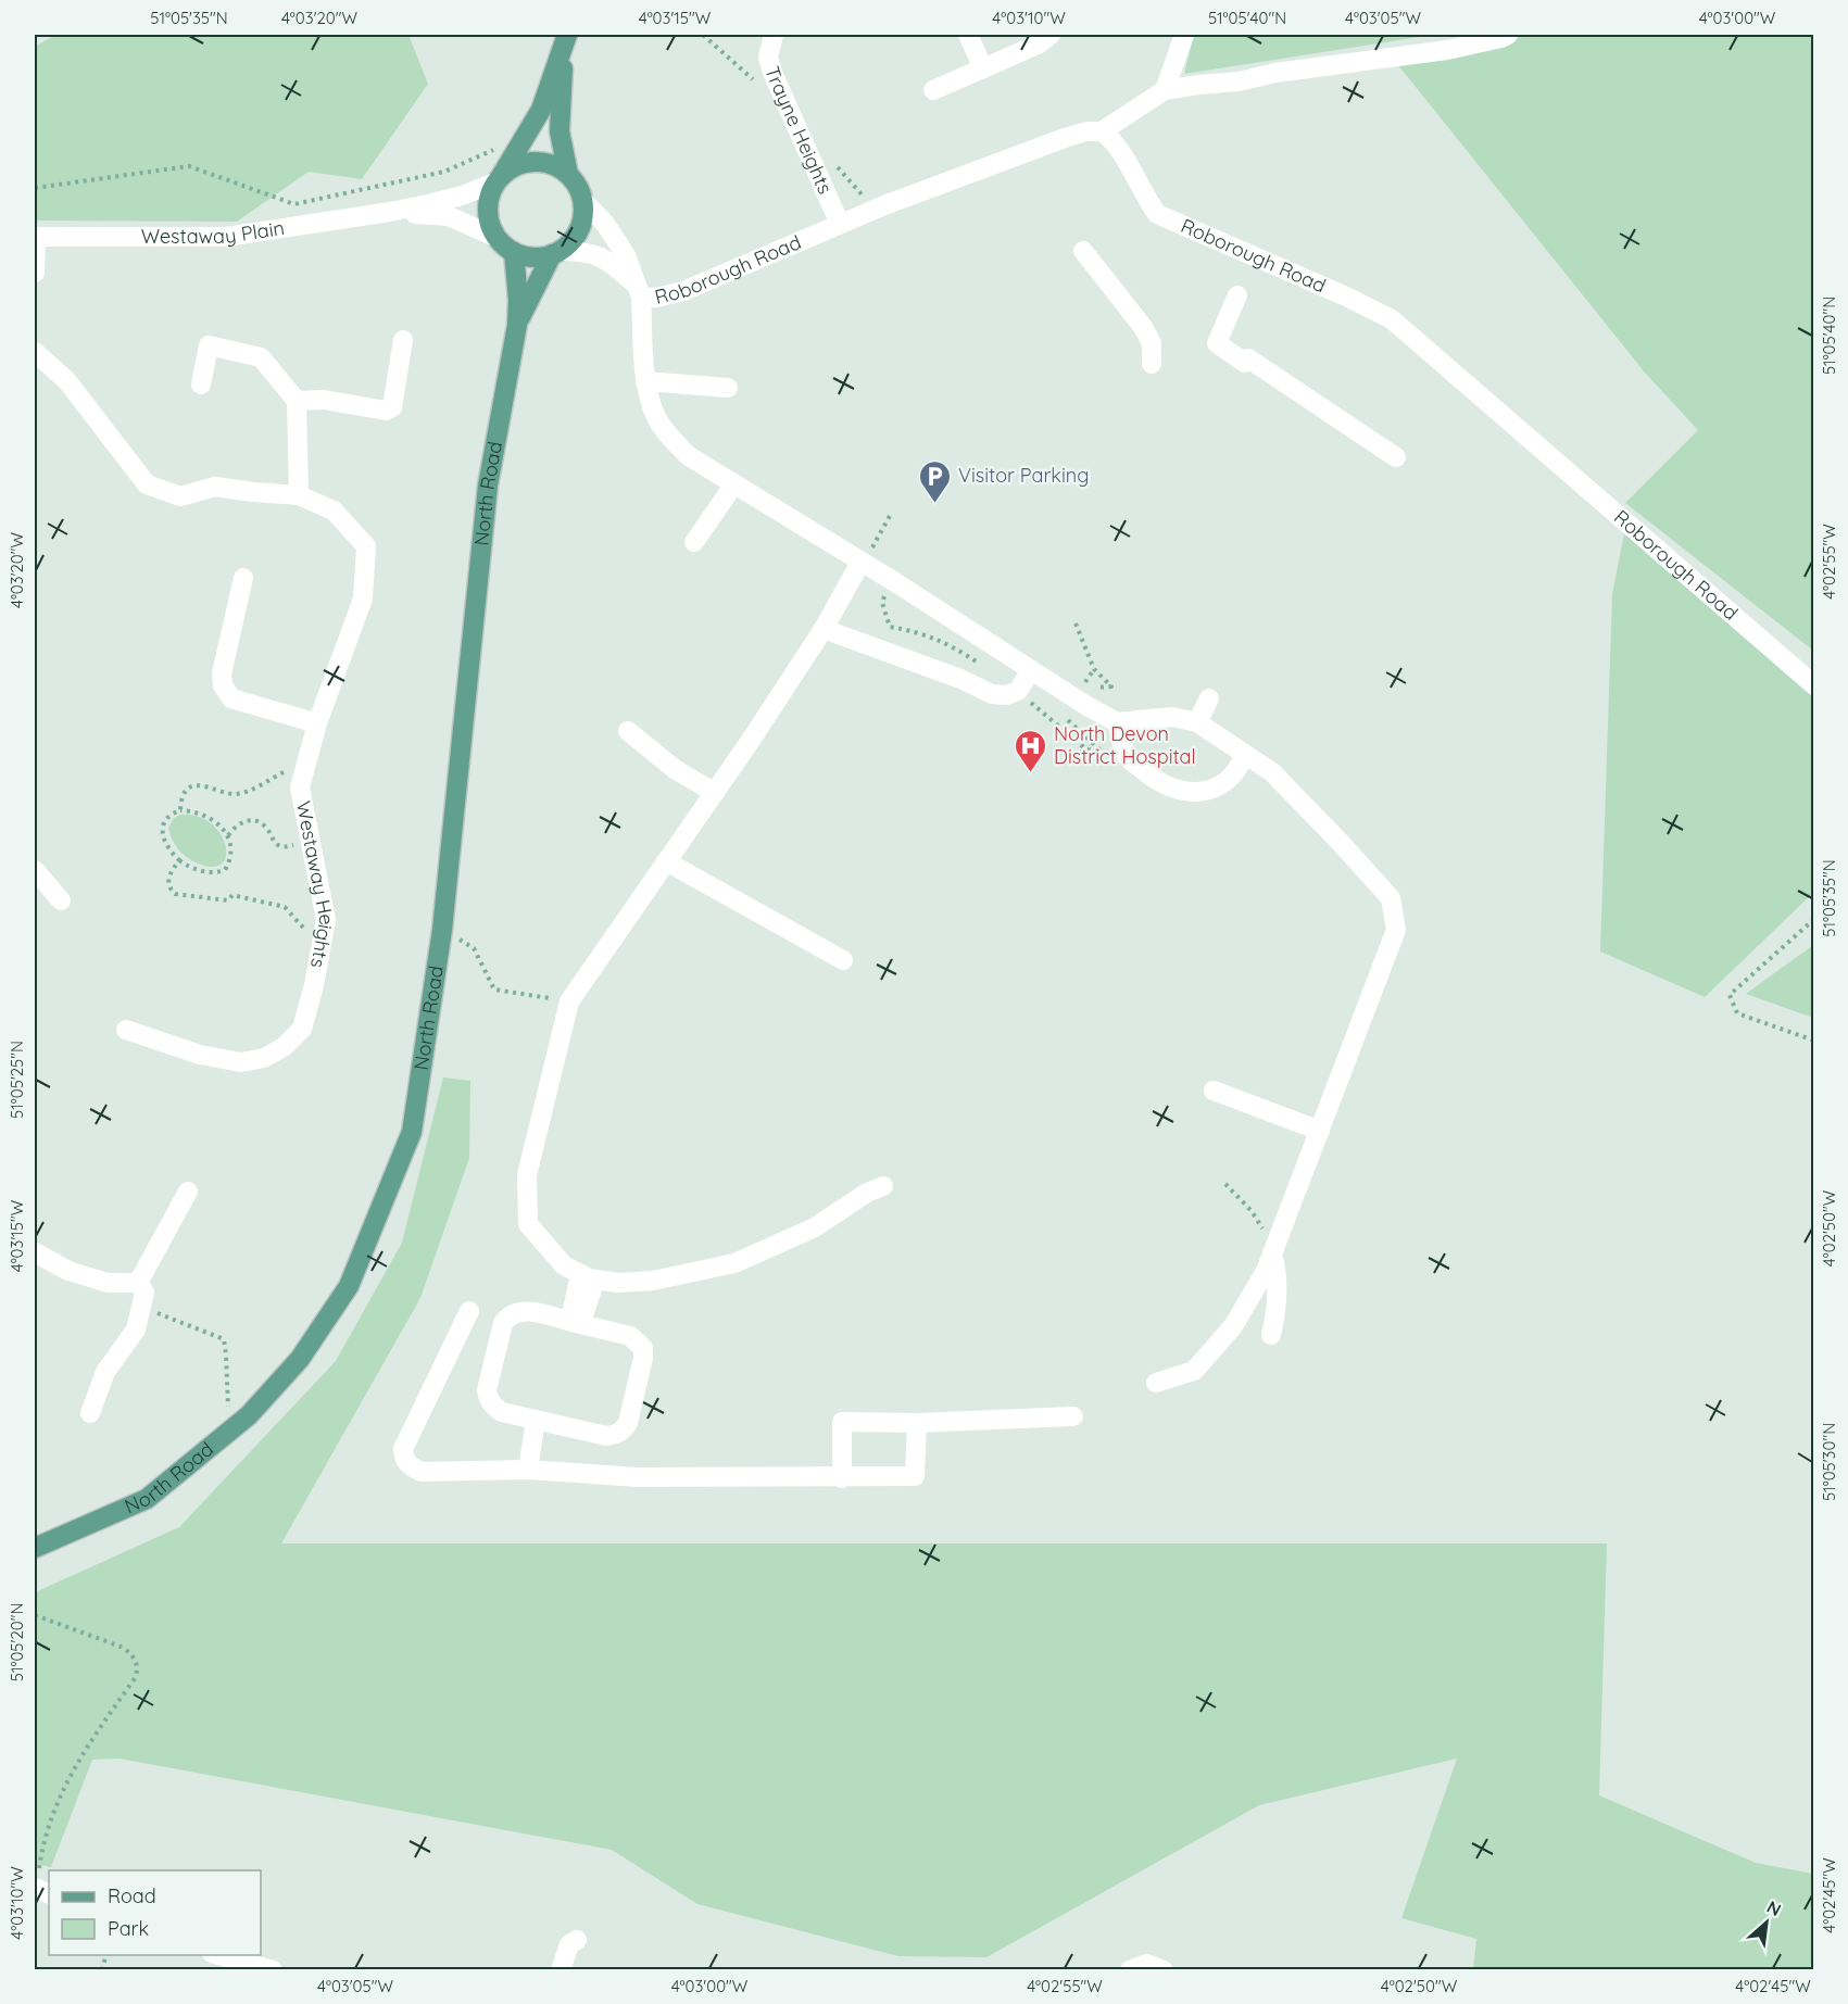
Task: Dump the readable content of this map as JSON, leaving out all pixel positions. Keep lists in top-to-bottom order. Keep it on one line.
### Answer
{"streets":{"main road":["North Road"],"street":["Trayne Heights","Westaway Plain","Roborough Road","Westaway Heights"]},"crossings":[["Trayne Heights","Roborough Road"],["Westaway Plain","Roborough Road"],["Westaway Plain","North Road"],["Roborough Road","North Road"]],"places":{"parking":["Visitor Parking"],"hospital":["North Devon District Hospital"]},"legend":["Road","Park"],"north":"top right","coordinates":["51°05'35\"N","4°03'20\"W","4°03'15\"W","4°03'10\"W","51°05'40\"N","4°03'05\"W","4°03'00\"W","4°02'55\"W","51°05'25\"N","4°02'50\"W","51°05'30\"N","51°05'20\"N","4°02'45\"W"]}
